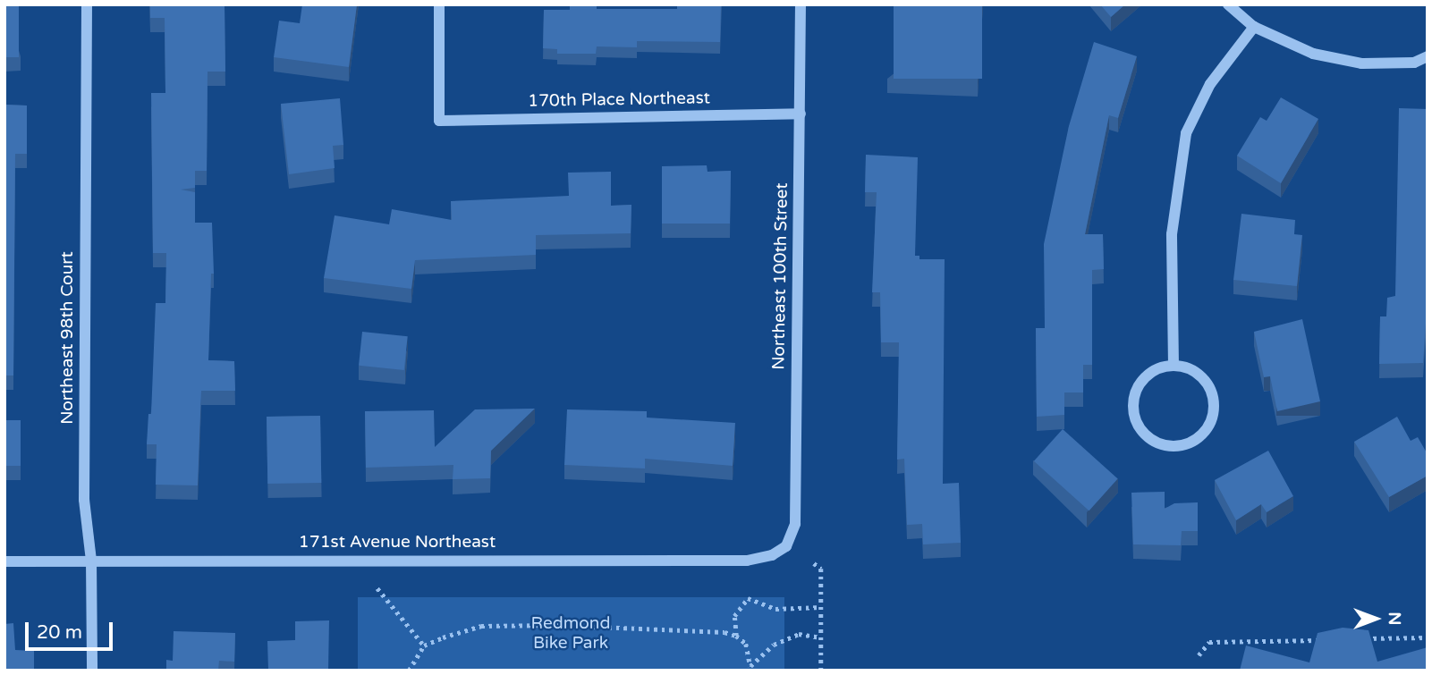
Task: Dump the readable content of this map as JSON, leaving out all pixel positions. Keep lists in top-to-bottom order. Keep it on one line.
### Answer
{"streets":{"street":["170th Place Northeast","Northeast 100th Street","Northeast 98th Court","171st Avenue Northeast"]},"crossings":[["170th Place Northeast","Northeast 100th Street"],["Northeast 100th Street","171st Avenue Northeast"],["Northeast 98th Court","171st Avenue Northeast"]],"parks":["Redmond Bike Park"],"scale_bar":"20 m","north":"right"}
